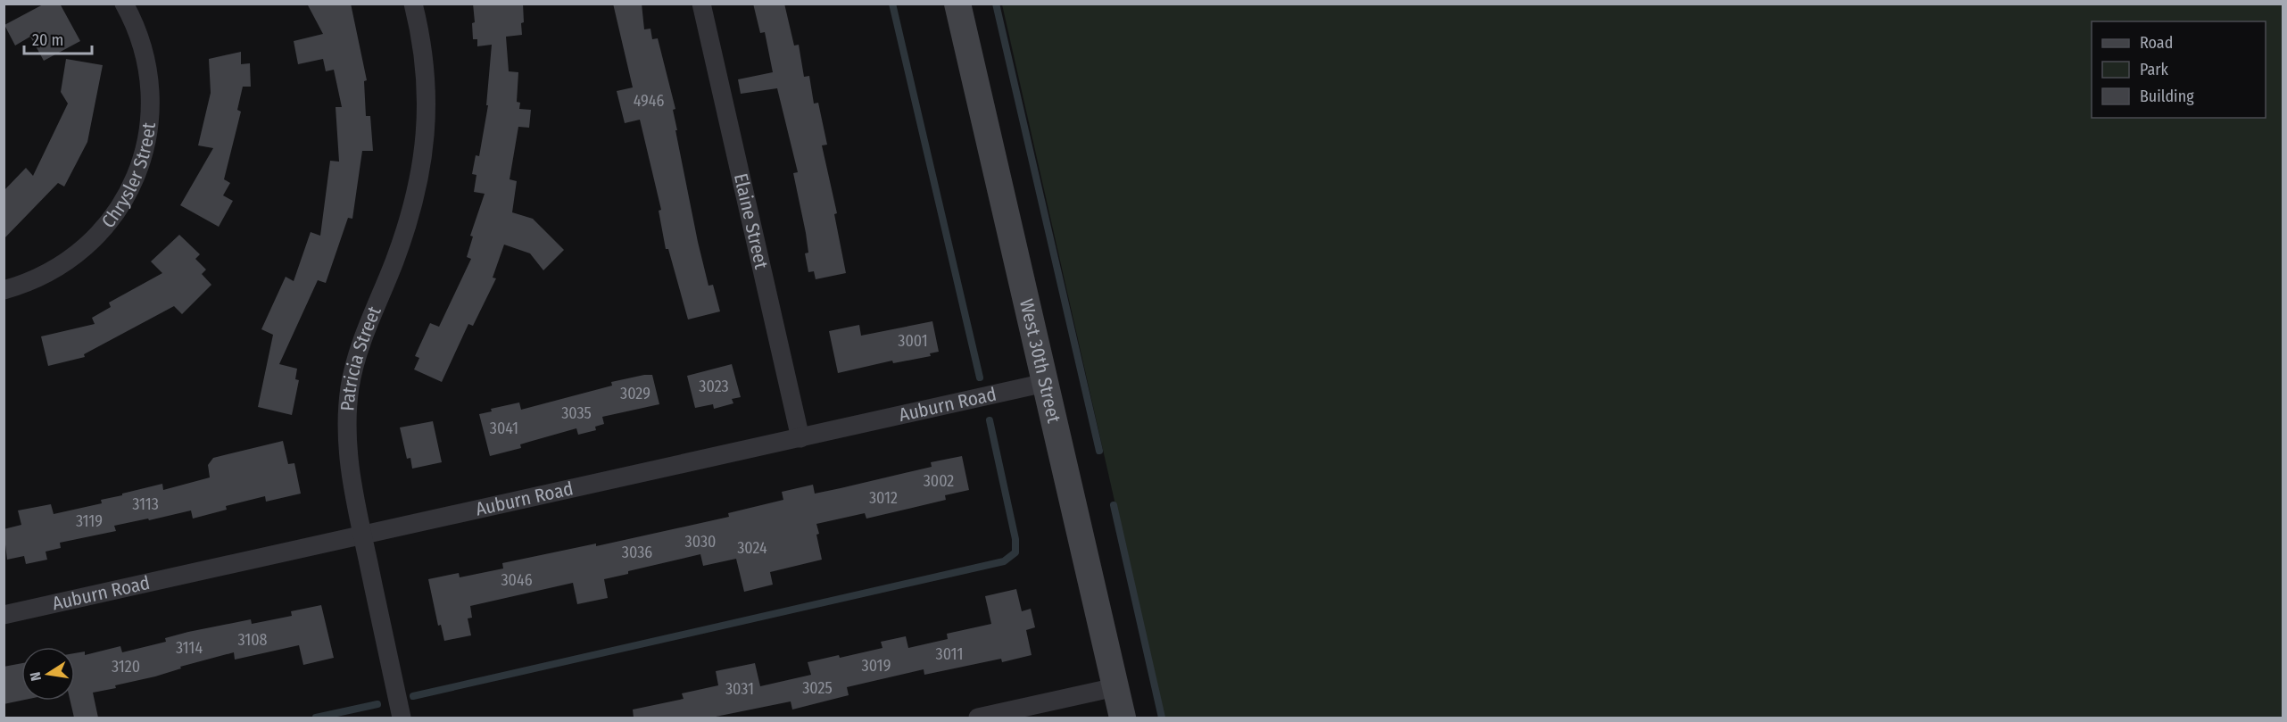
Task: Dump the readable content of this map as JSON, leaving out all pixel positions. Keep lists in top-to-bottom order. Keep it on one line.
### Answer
{"streets":{"street":["Chrysler Street","Elaine Street","Patricia Street","West 30th Street","Auburn Road"]},"crossings":[["Elaine Street","Auburn Road"],["Patricia Street","Auburn Road"],["West 30th Street","Auburn Road"]],"house_numbers":["4946","3001","3023","3029","3035","3041","3002","3012","3113","3119","3030","3024","3036","3046","3108","3114","3011","3019","3120","3025","3031"],"legend":["Road","Park","Building"],"scale_bar":"20 m","north":"left"}
